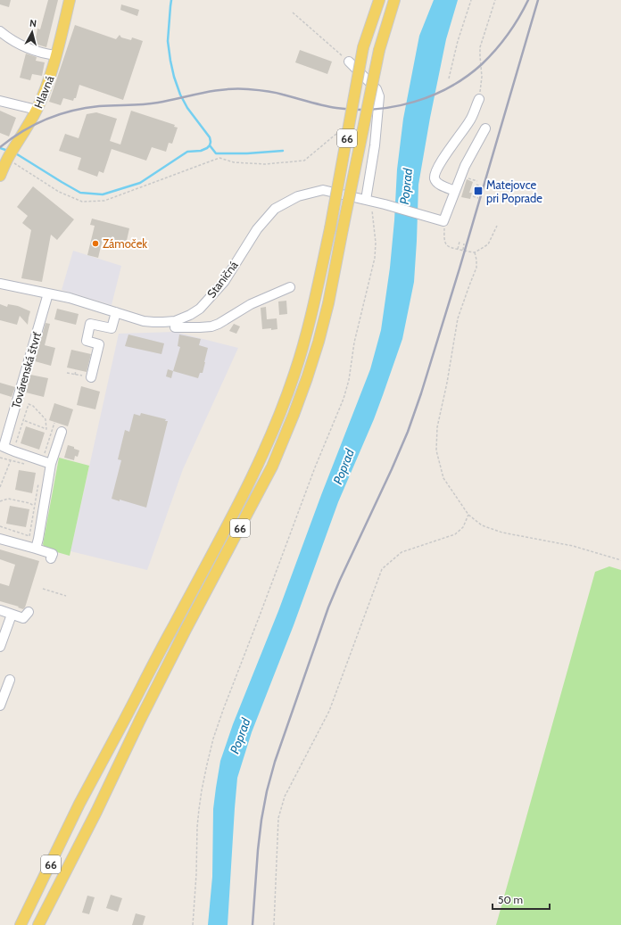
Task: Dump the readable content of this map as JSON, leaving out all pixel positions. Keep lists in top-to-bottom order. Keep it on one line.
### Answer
{"streets":{"main road":["Hlavná","66"],"street":["Staničná","Továrenská štvrť"]},"crossings":[["Staničná","Továrenská štvrť"]],"water":["Poprad"],"places":{"transit":["Matejovce pri Poprade"],"other":["Zámoček"]},"scale_bar":"50 m","north":"top"}
